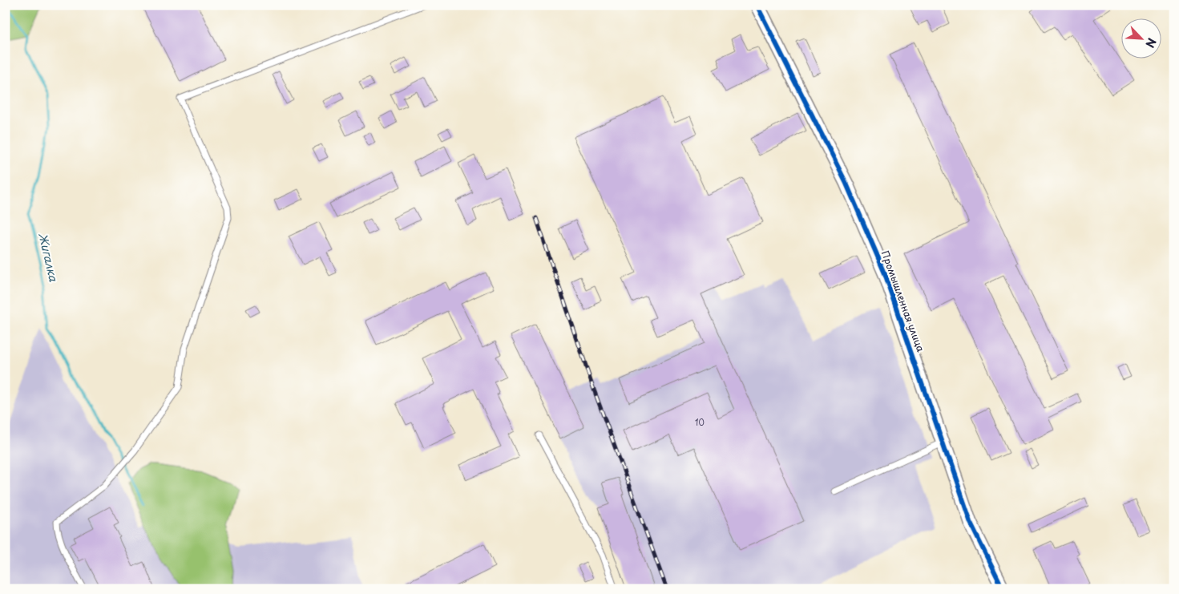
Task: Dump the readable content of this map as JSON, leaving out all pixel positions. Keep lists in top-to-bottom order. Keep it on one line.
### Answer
{"streets":{"street":["Промышленная улица"]},"water":["Жигалка"],"house_numbers":["10"],"north":"bottom right"}
